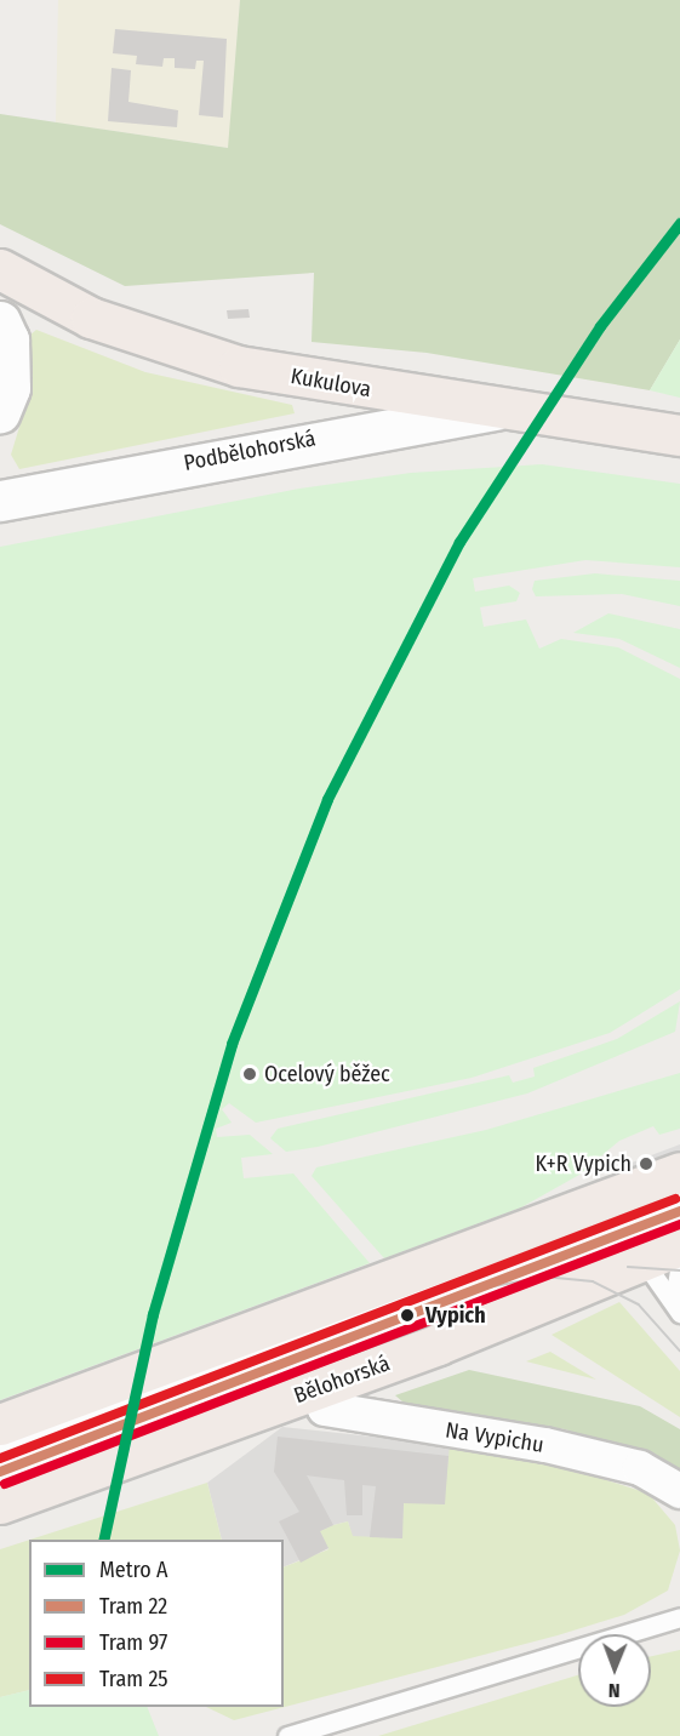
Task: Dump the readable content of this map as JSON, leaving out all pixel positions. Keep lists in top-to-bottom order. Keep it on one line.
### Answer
{"streets":{"main road":["Kukulova","Bělohorská"],"street":["Podbělohorská","Na Vypichu"]},"crossings":[["Kukulova","Podbělohorská"],["Bělohorská","Na Vypichu"]],"places":["Ocelový běžec","K+R Vypich","Vypich"],"lines":["metro line A","tram line 25","tram line 22","tram line 97"],"legend":["Metro A","Tram 22","Tram 97","Tram 25"],"north":"bottom"}
